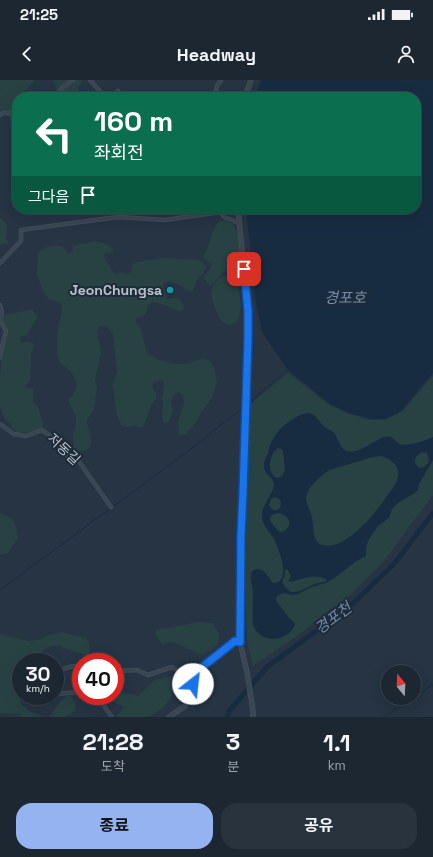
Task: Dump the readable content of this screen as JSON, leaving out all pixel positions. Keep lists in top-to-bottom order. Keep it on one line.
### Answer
{"streets":{"street":["저동길"]},"water":["경포호","경포천"],"places":["JeonChungsa"],"north":"top","page":{"status":"21:25","header":"Headway","turn":["160 m","좌회전"],"then":"그다음","speed":"30 km/h","limit":"40","eta":["21:28","도착","3","분","1.1","km"],"buttons":["종료","공유"]}}
